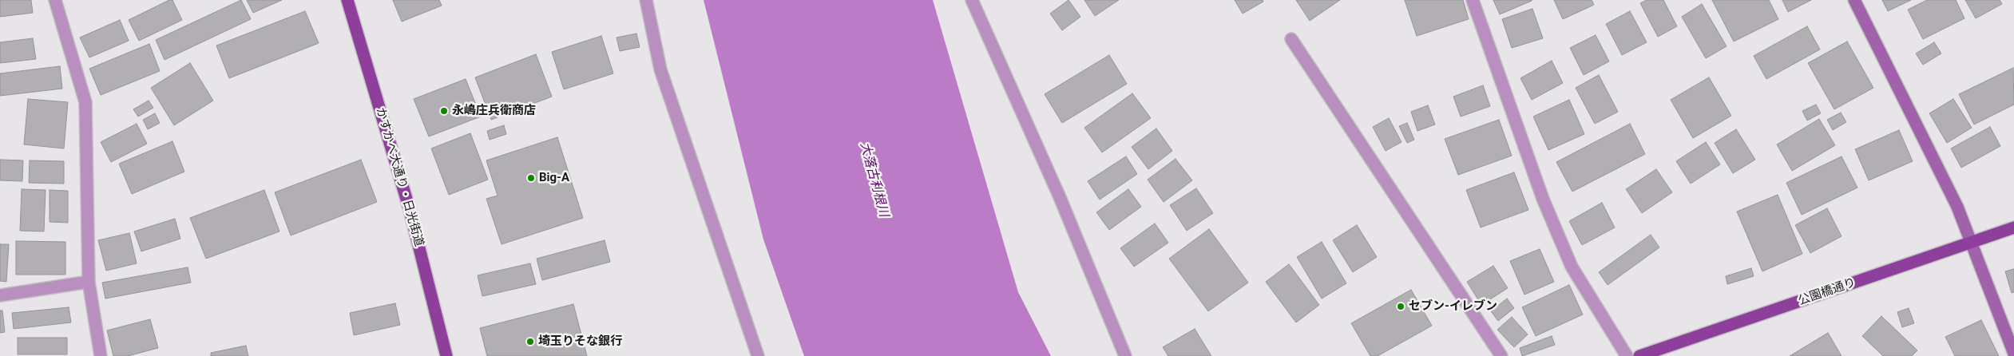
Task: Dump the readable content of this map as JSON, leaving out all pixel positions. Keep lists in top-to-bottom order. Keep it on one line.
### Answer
{"streets":{"main road":["かすかべ大通り・日光街道","公園橋通り"]},"water":["大落古利根川"],"places":["永嶋庄兵衛商店","Big-A","セブン-イレブン","埼玉りそな銀行"]}
